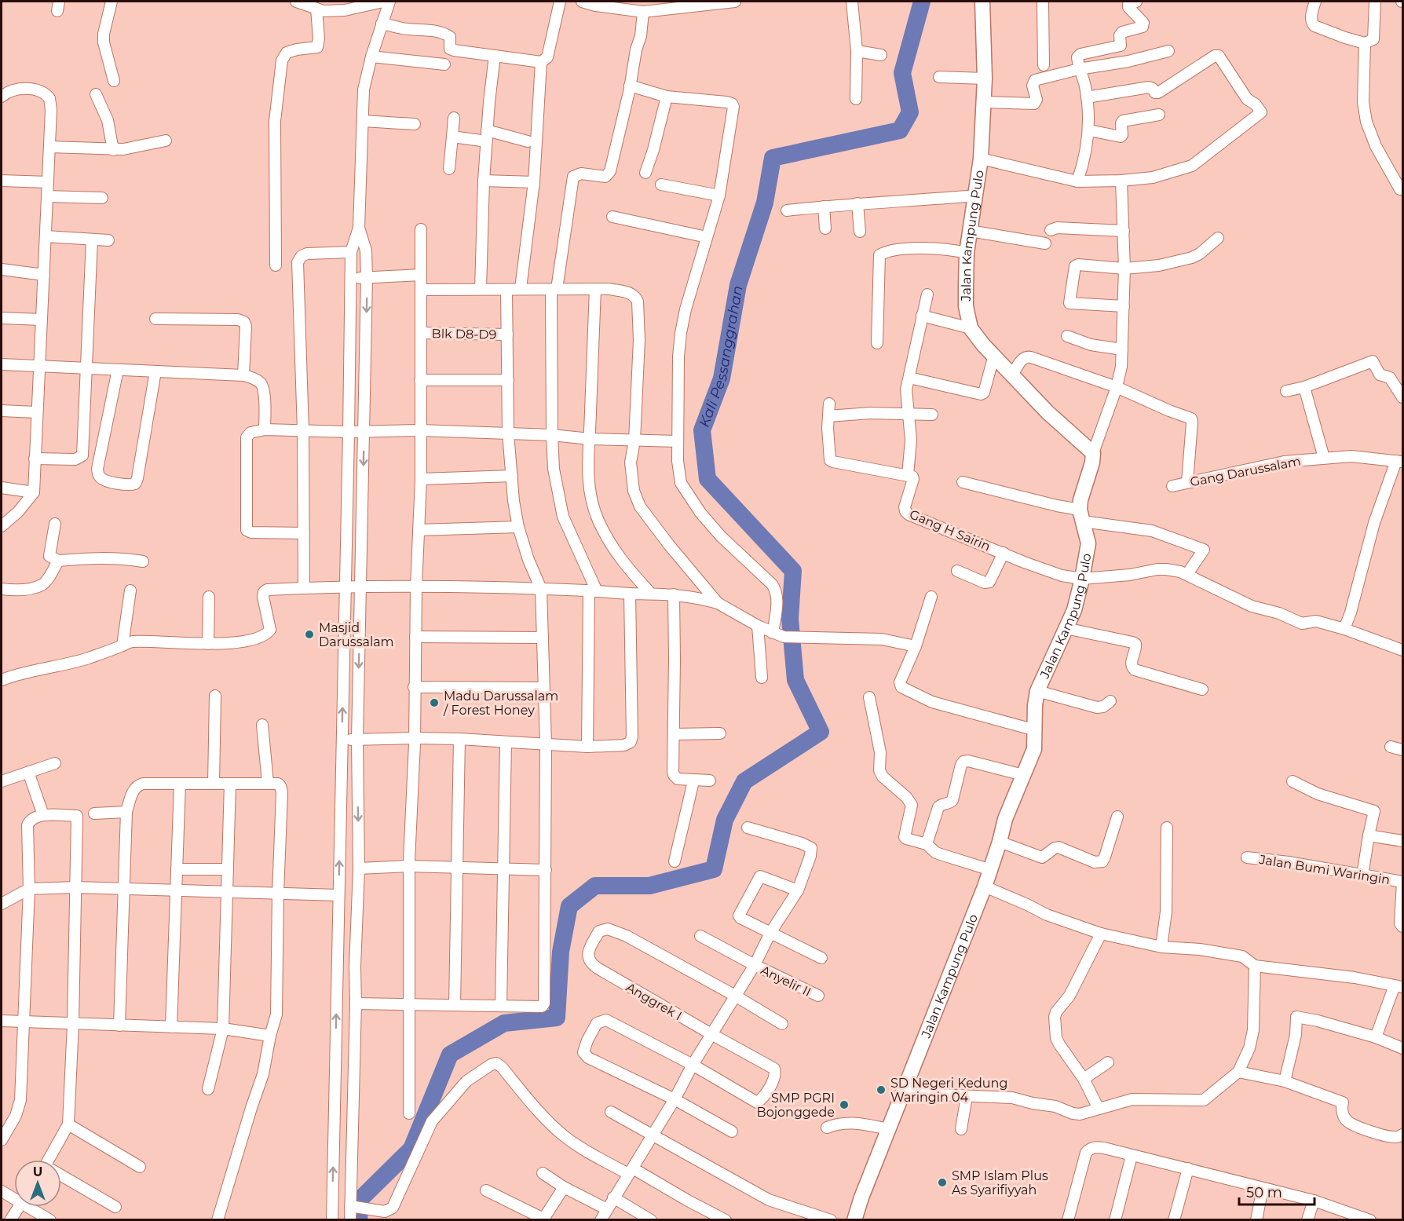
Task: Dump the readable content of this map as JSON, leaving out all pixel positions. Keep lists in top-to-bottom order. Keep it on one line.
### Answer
{"streets":{"street":["Jalan Kampung Pulo","Blk D8-D9","Gang Darussalam","Gang H Sairin","Jalan Bumi Waringin","Anyelir II","Anggrek I"]},"crossings":[["Jalan Kampung Pulo","Gang H Sairin"]],"water":["Kali Pessanggrahan"],"places":["Masjid Darussalam","Madu Darussalam / Forest Honey","SD Negeri Kedung Waringin 04","SMP PGRI Bojonggede","SMP Islam Plus As Syarifiyyah"],"scale_bar":"50 m","north":"top"}
